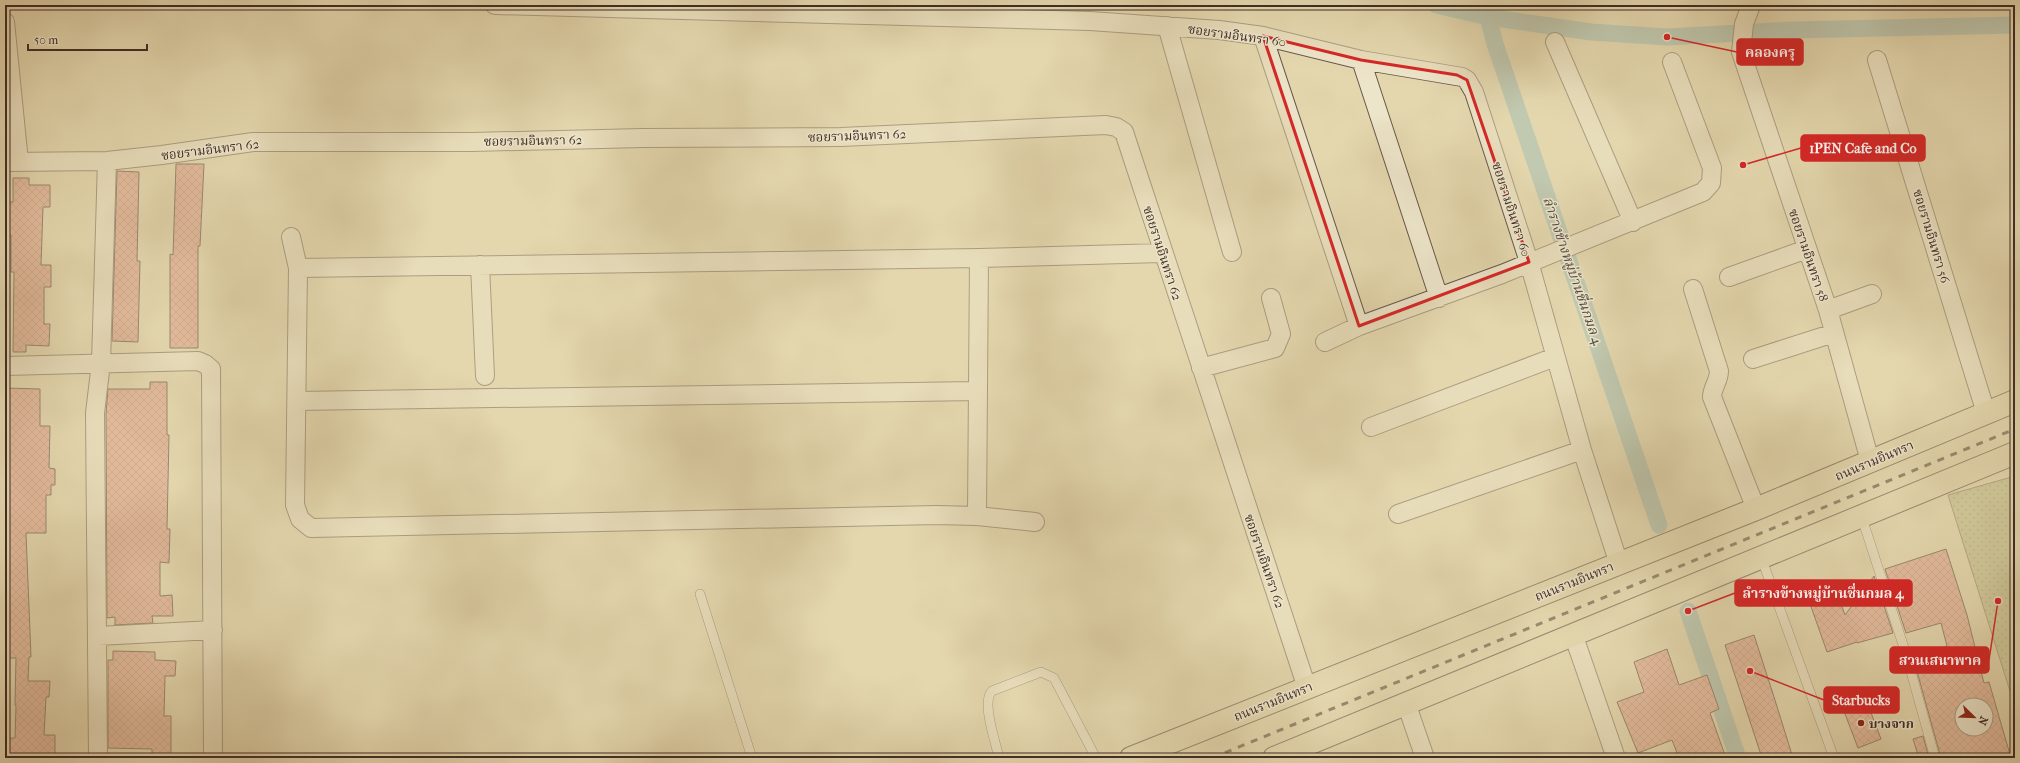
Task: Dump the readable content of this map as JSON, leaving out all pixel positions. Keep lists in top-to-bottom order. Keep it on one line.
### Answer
{"streets":{"main road":["ถนนรามอินทรา"],"street":["ซอยรามอินทรา 60","ซอยรามอินทรา 62","ซอยรามอินทรา 56","ซอยรามอินทรา 58"]},"crossings":[["ซอยรามอินทรา 60","ถนนรามอินทรา"],["ซอยรามอินทรา 62","ถนนรามอินทรา"],["ซอยรามอินทรา 56","ถนนรามอินทรา"],["ซอยรามอินทรา 58","ถนนรามอินทรา"]],"water":["ลำรางข้างหมู่บ้านชื่นกมล 4"],"places":["คลองครุ","1PEN Cafe and Co","สวนเสนาพาค","ลำรางข้างหมู่บ้านชื่นกมล 4","Starbucks","บางจาก"],"scale_bar":"50 m","north":"bottom right"}
